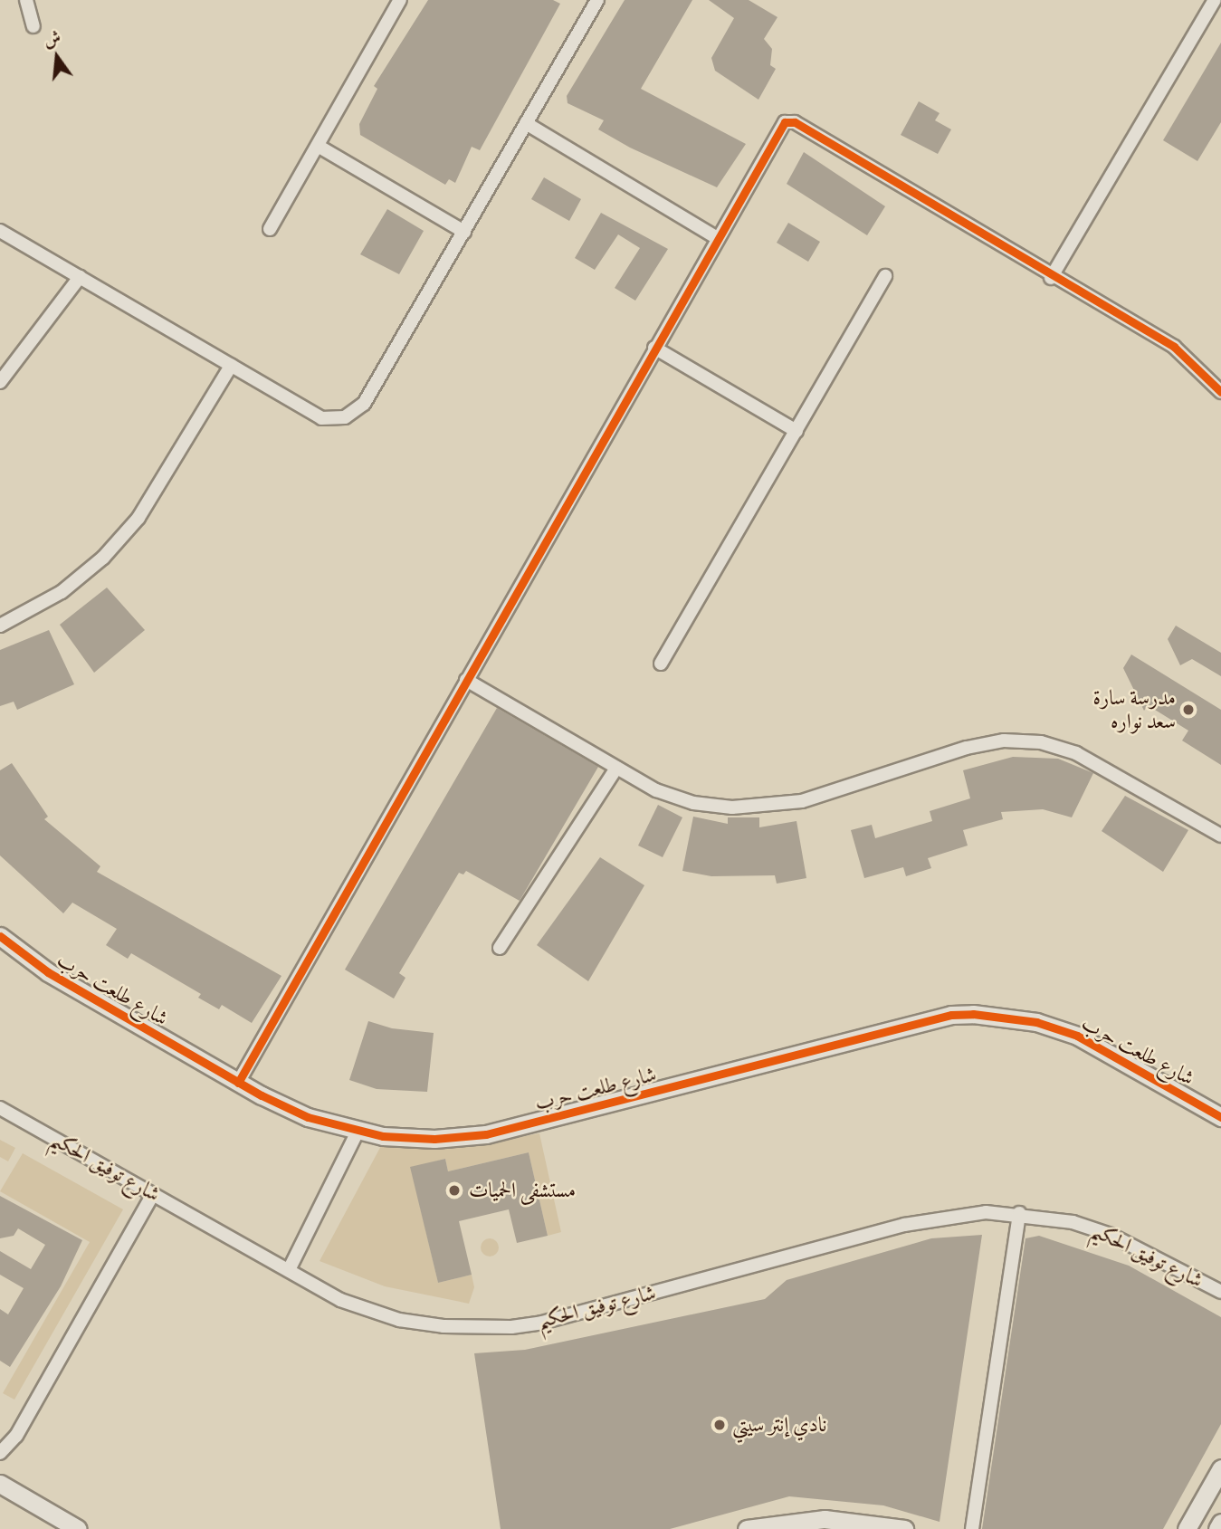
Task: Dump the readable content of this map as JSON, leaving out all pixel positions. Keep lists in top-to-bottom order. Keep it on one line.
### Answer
{"streets":{"street":["شارع طلعت حرب","شارع توفيق الحكيم"]},"places":["مدرسة سارة سعد نواره","مستشفى الحميات","نادي إنتر سيتي"],"north":"top"}
